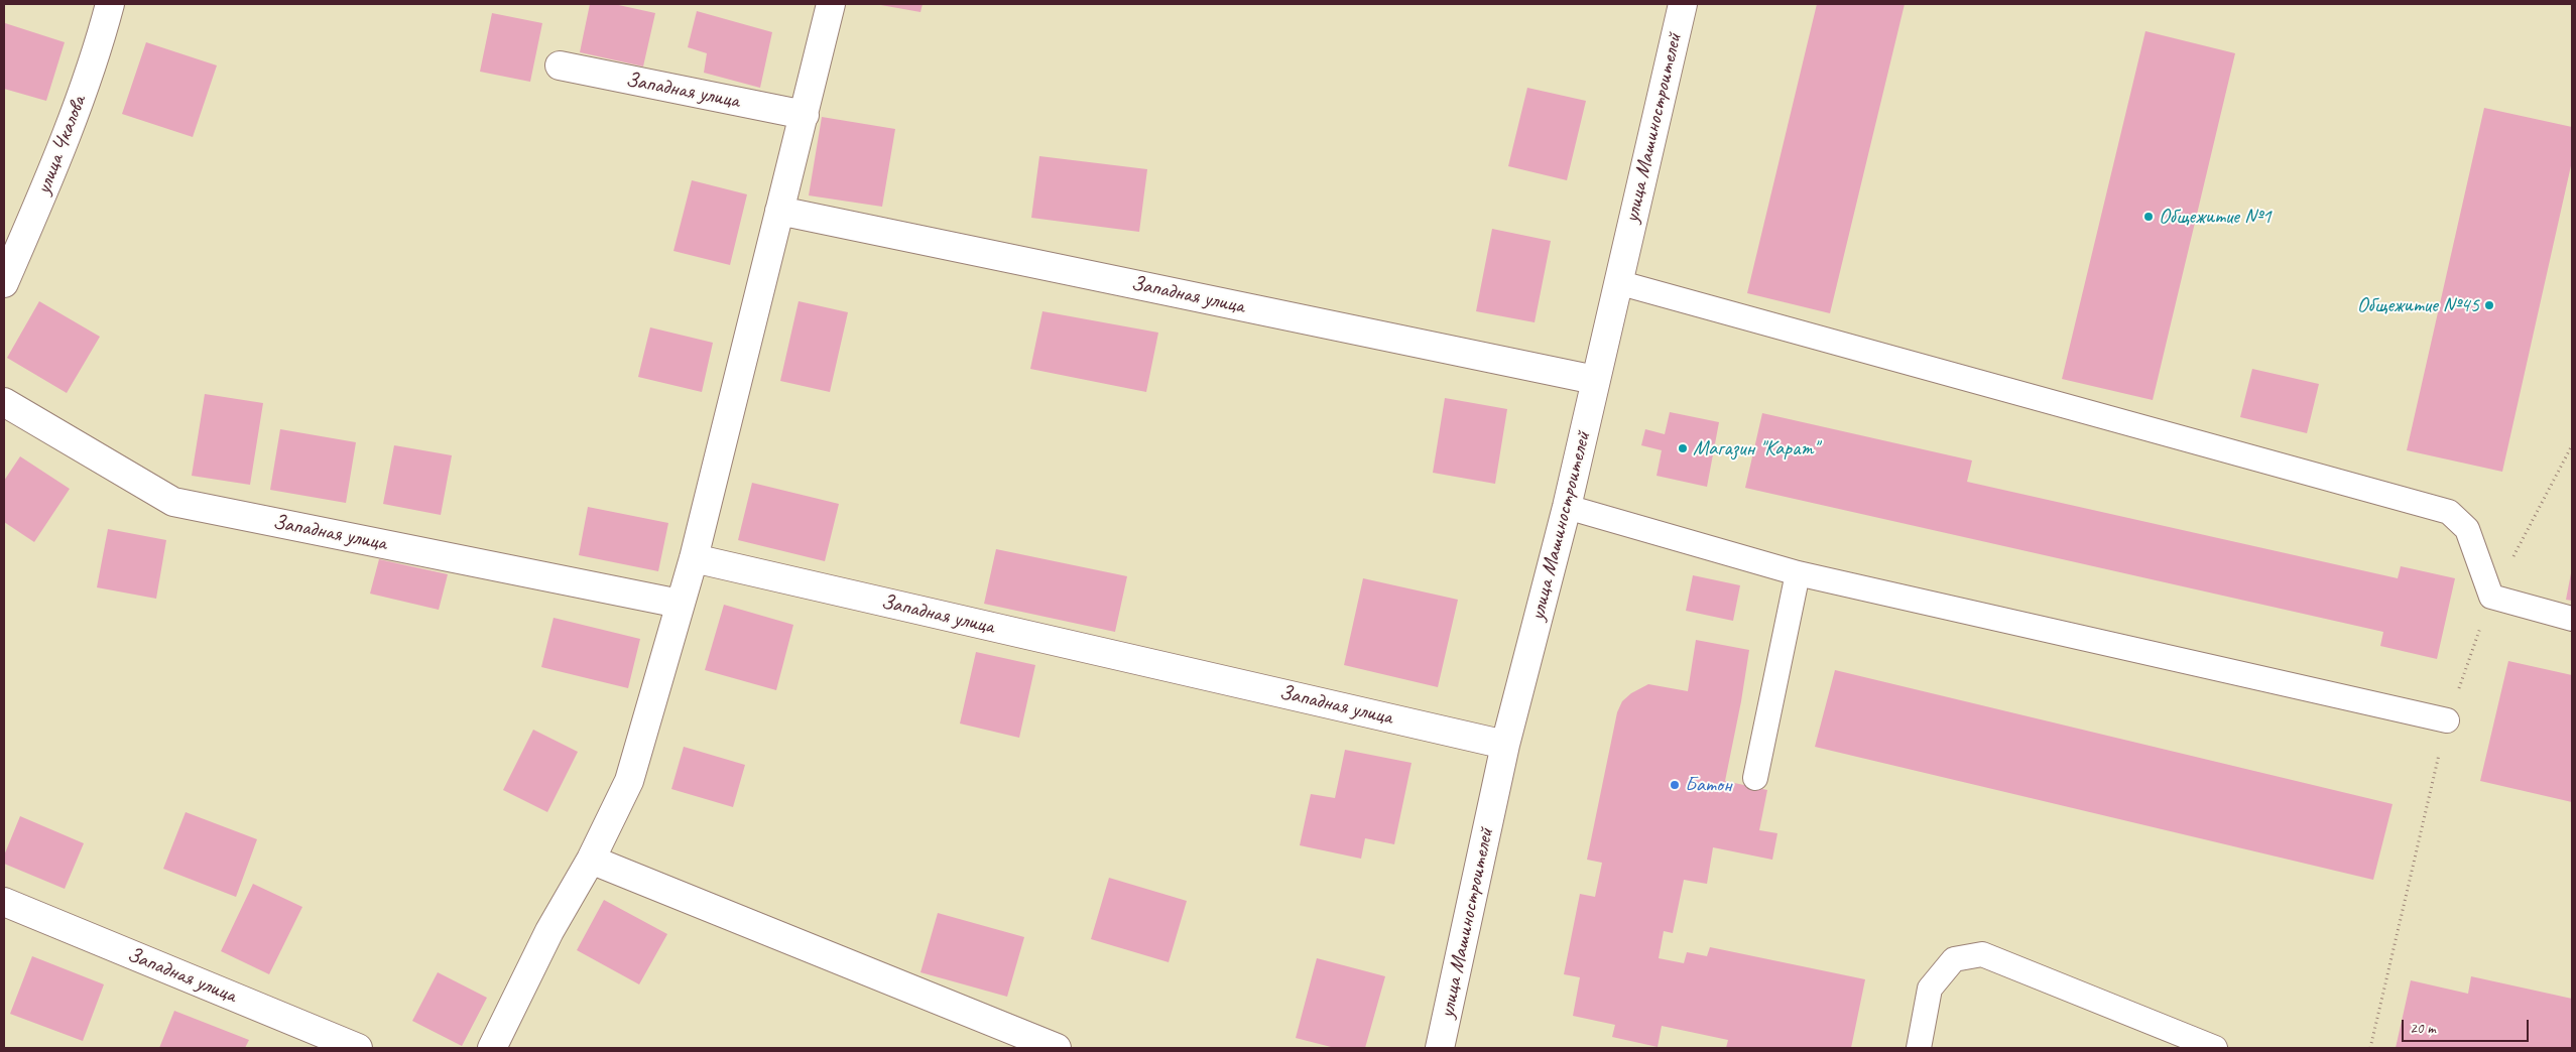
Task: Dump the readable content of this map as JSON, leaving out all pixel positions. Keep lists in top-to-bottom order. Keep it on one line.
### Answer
{"streets":{"street":["Западная улица","улица Машиностроителей","улица Чкалова"]},"crossings":[["Западная улица","улица Машиностроителей"]],"places":["Общежитие №1","Общежитие №45","Магазин \"Карат\"","Батон"],"scale_bar":"20 m"}
